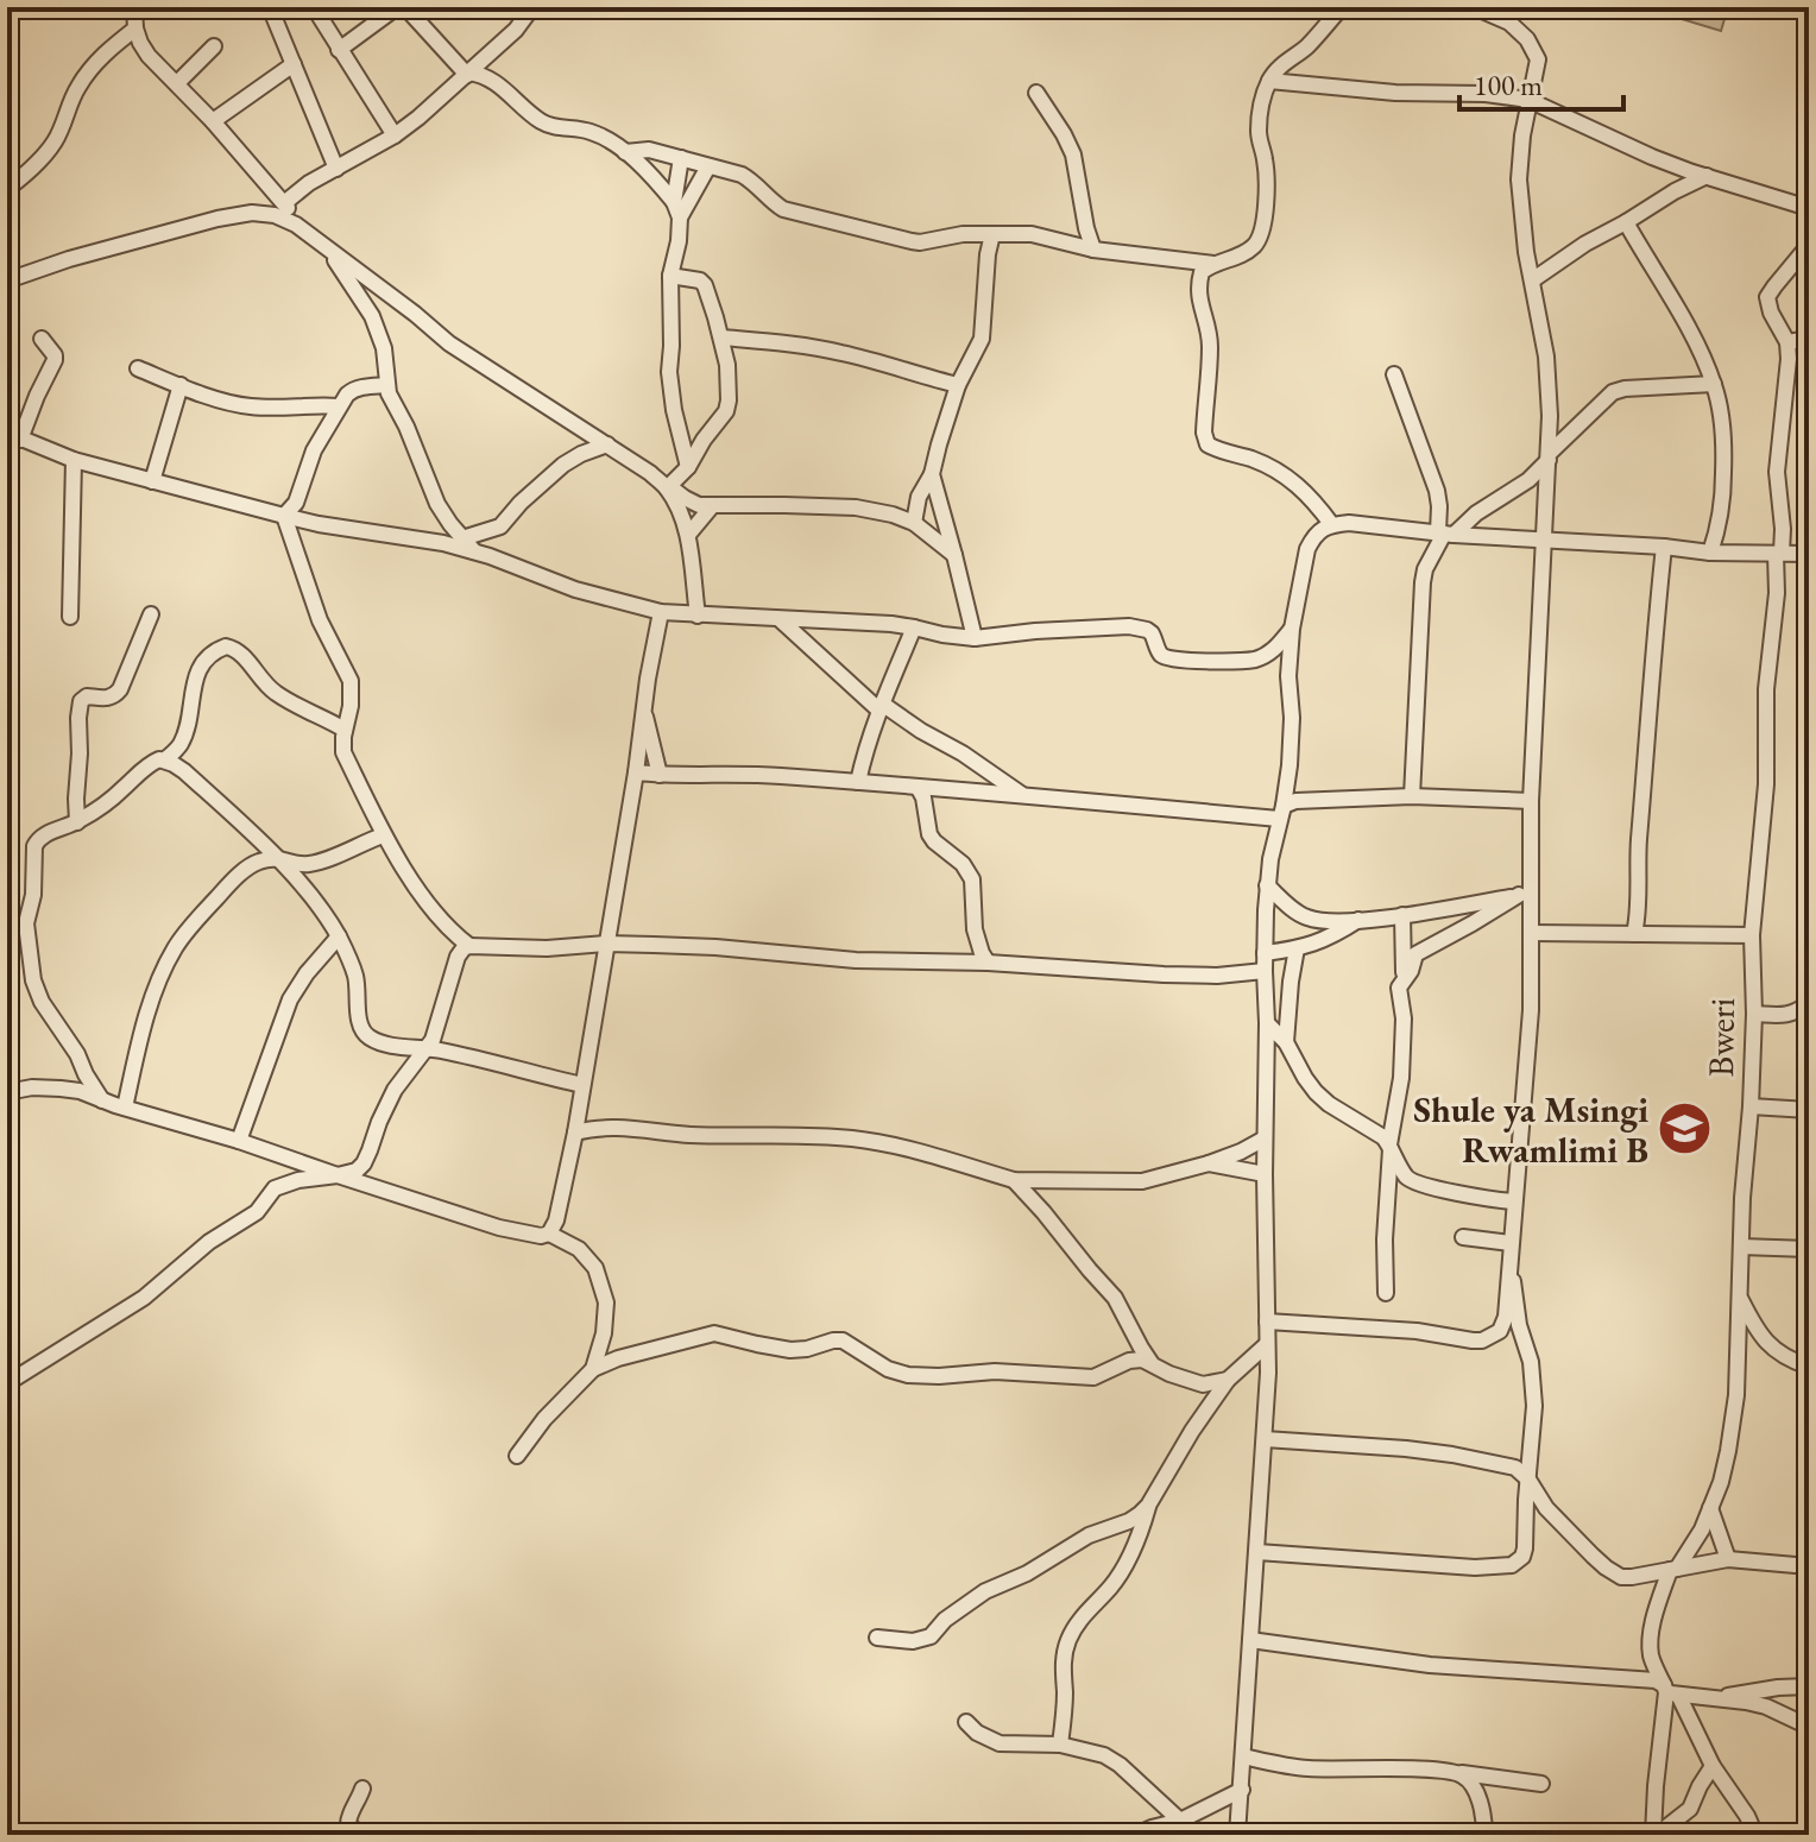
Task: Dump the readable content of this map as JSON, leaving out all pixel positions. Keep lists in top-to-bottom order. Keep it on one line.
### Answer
{"streets":{"street":["Bweri"]},"places":{"school or university":["Shule ya Msingi Rwamlimi B"]},"scale_bar":"100 m"}
